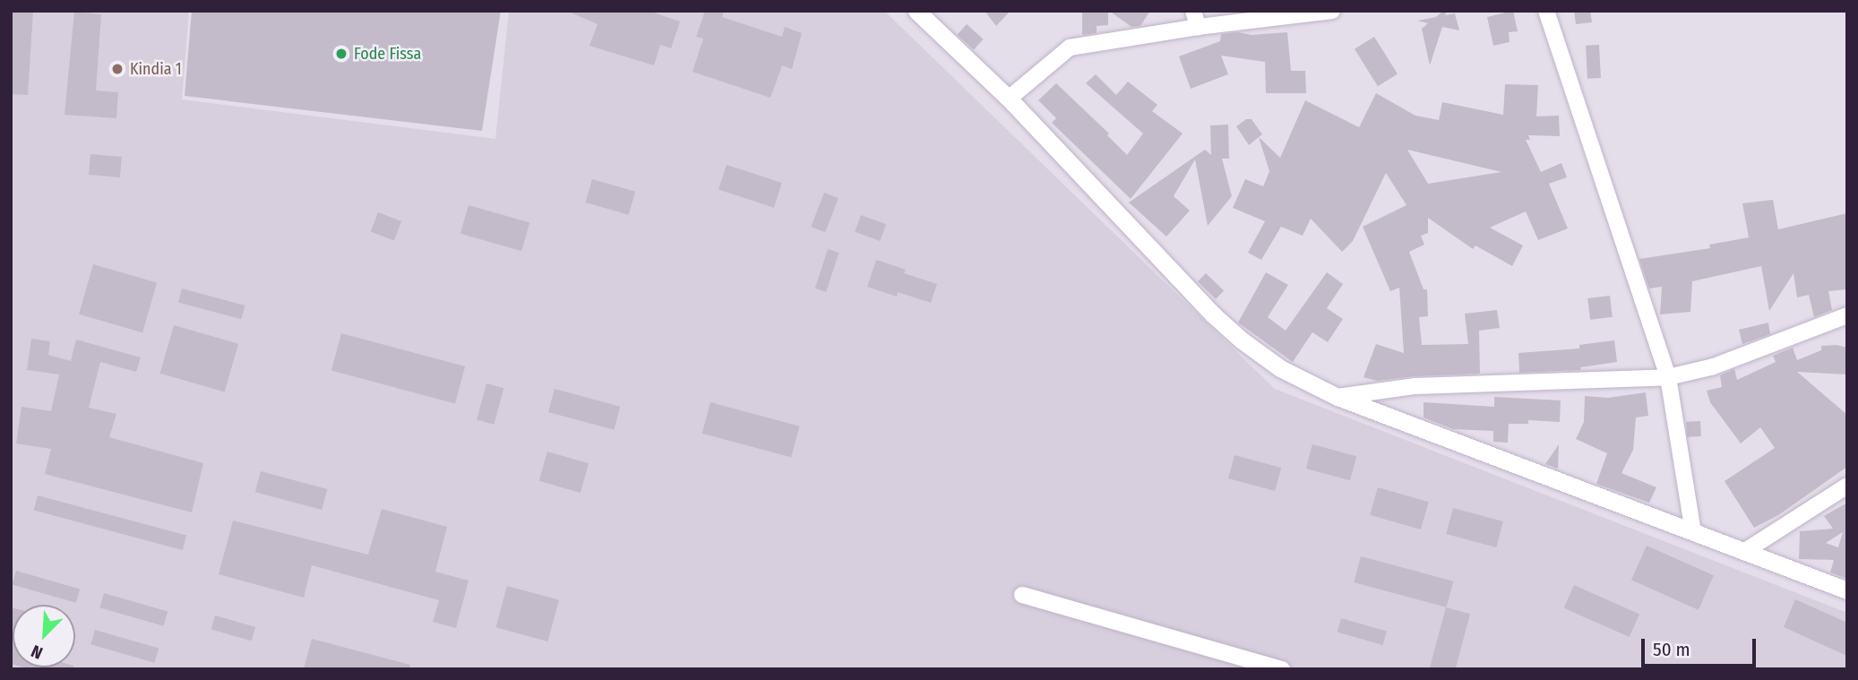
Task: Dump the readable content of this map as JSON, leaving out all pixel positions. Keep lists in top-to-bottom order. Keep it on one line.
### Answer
{"places":["Fode Fissa","Kindia 1"],"scale_bar":"50 m","north":"bottom left"}
